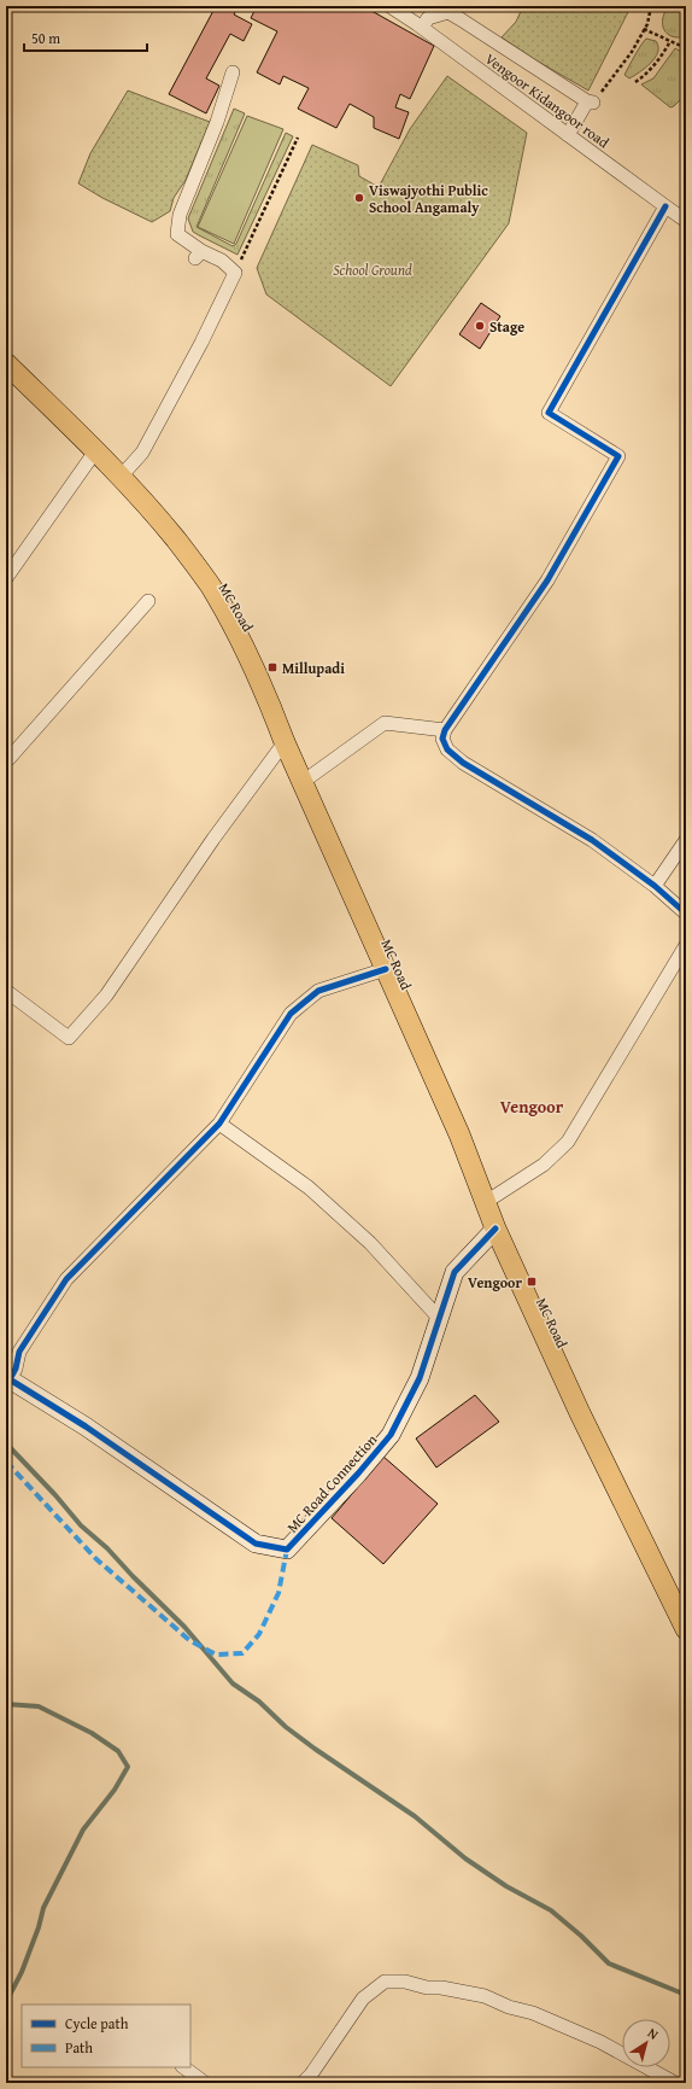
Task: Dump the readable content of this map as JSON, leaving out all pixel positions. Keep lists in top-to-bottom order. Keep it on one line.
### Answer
{"streets":{"main road":["MC Road"],"street":["Vengoor Kidangoor road","MC Road Connection"]},"crossings":[["MC Road","MC Road Connection"]],"districts":["Vengoor"],"parks":["School Ground"],"places":{"other":["Viswajyothi Public School Angamaly","Stage"],"transit":["Millupadi","Vengoor"]},"legend":["Cycle path","Path"],"scale_bar":"50 m","north":"top right"}
